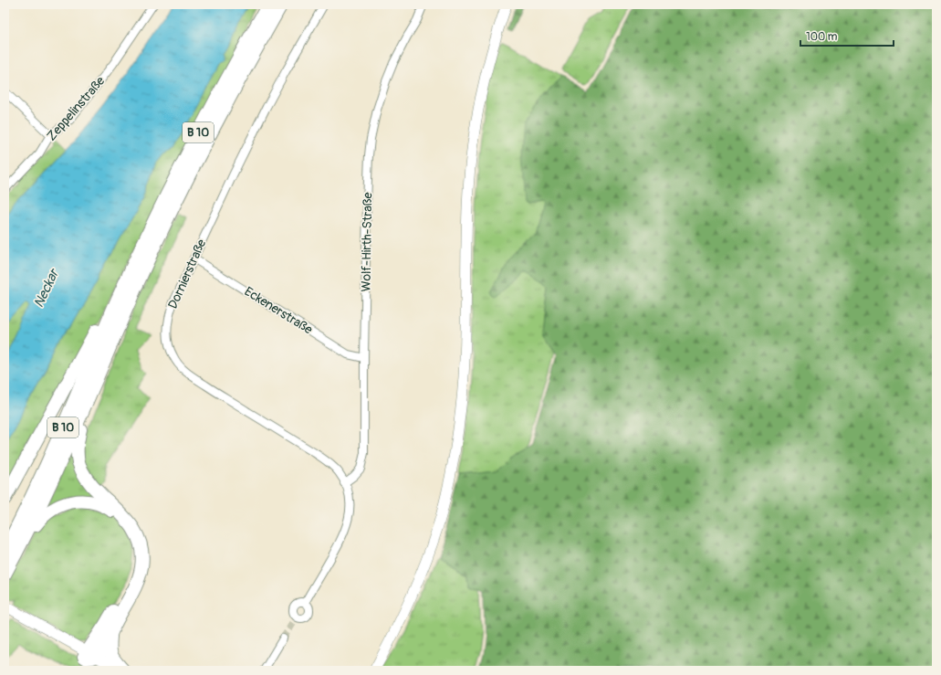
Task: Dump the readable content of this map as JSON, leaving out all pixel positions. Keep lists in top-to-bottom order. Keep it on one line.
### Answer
{"streets":{"highway":["B 10"],"street":["Zeppelinstraße","Wolf-Hirth-Straße","Dornierstraße","Eckenerstraße"]},"crossings":[["Wolf-Hirth-Straße","Dornierstraße"],["Wolf-Hirth-Straße","Eckenerstraße"],["Dornierstraße","Eckenerstraße"]],"water":["Neckar"],"scale_bar":"100 m"}
